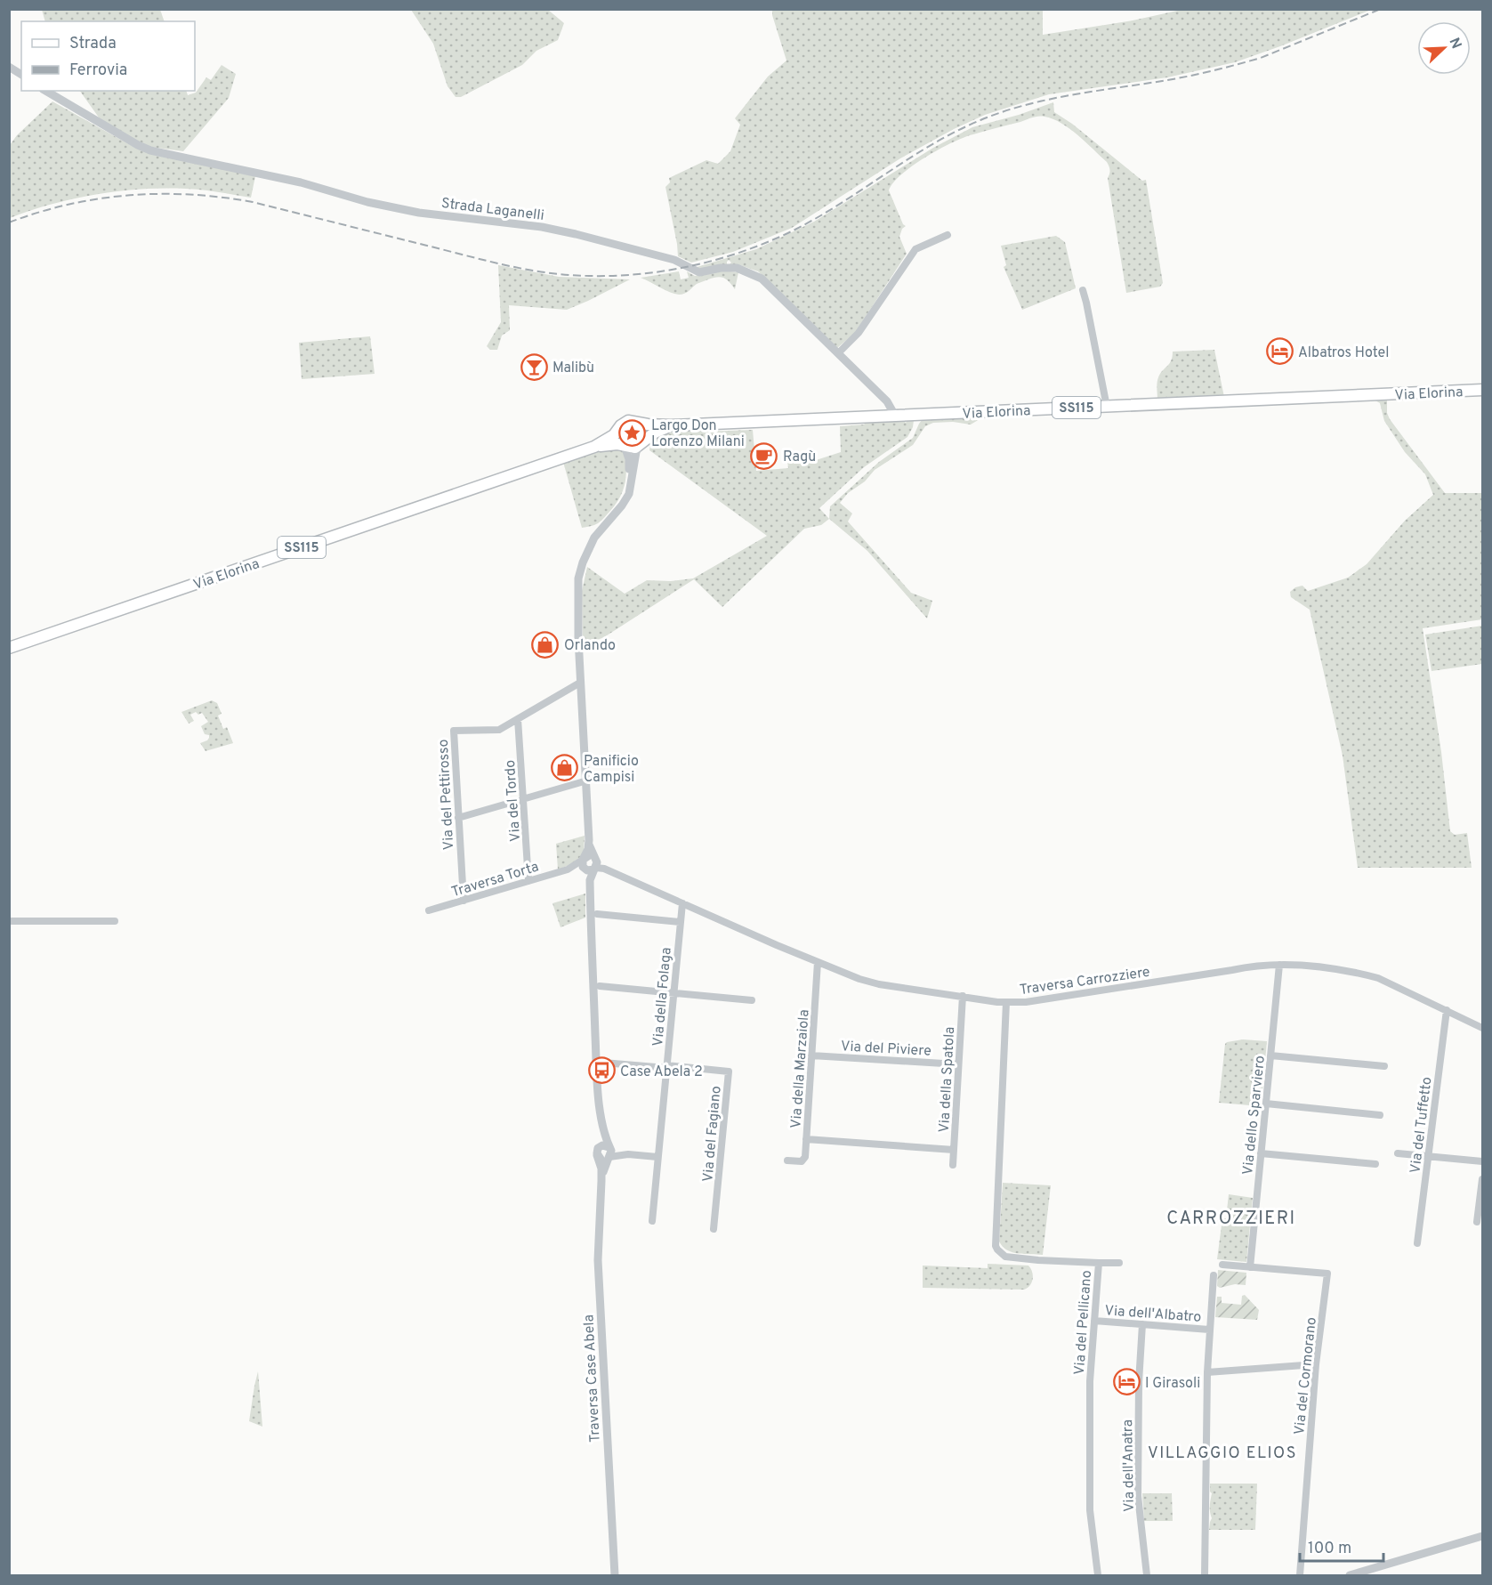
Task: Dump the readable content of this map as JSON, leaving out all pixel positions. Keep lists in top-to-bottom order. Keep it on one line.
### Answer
{"streets":{"main road":["Via Elorina","SS115"],"street":["Strada Laganelli","Via del Pettirosso","Via del Tordo","Traversa Torta","Traversa Carrozziere","Via della Folaga","Via del Piviere","Via della Marzaiola","Via della Spatola","Via dello Sparviero","Via del Tuffetto","Via del Fagiano","Via dell'Albatro","Via del Pellicano","Via del Cormorano","Traversa Case Abela","Via dell'Anatra"]},"crossings":[["Strada Laganelli","Via Elorina"],["Via del Pettirosso","Via del Tordo"],["Via del Pettirosso","Traversa Torta"],["Via del Tordo","Traversa Torta"],["Traversa Carrozziere","Via della Folaga"],["Traversa Carrozziere","Via della Marzaiola"],["Traversa Carrozziere","Via della Spatola"],["Traversa Carrozziere","Via dello Sparviero"],["Traversa Carrozziere","Via del Tuffetto"],["Traversa Carrozziere","Via del Pellicano"],["Via della Folaga","Via del Fagiano"],["Via del Piviere","Via della Marzaiola"],["Via del Piviere","Via della Spatola"],["Via dello Sparviero","Via del Cormorano"],["Via dell'Albatro","Via del Pellicano"],["Via dell'Albatro","Via dell'Anatra"]],"districts":["CARROZZIERI","VILLAGGIO ELIOS"],"places":{"hotel":["Albatros Hotel","I Girasoli"],"bar":["Malibù"],"place":["Largo Don Lorenzo Milani"],"cafe":["Ragù"],"shop":["Orlando","Panificio Campisi"],"bus stop":["Case Abela 2"]},"legend":["Strada","Ferrovia"],"scale_bar":"100 m","north":"top right"}
